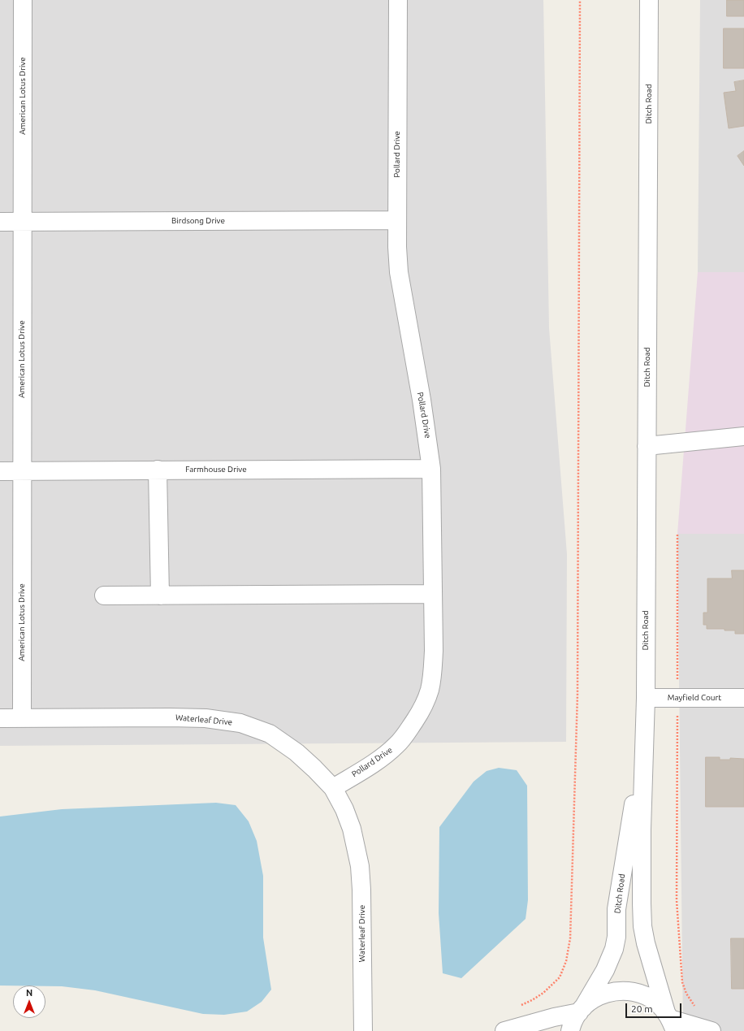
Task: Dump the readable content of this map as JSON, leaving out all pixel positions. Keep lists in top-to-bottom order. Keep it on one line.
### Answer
{"streets":{"street":["American Lotus Drive","Ditch Road","Pollard Drive","Birdsong Drive","Farmhouse Drive","Mayfield Court","Waterleaf Drive"]},"crossings":[["American Lotus Drive","Birdsong Drive"],["American Lotus Drive","Farmhouse Drive"],["American Lotus Drive","Waterleaf Drive"],["Ditch Road","Mayfield Court"],["Pollard Drive","Birdsong Drive"],["Pollard Drive","Farmhouse Drive"],["Pollard Drive","Waterleaf Drive"]],"scale_bar":"20 m","north":"top"}
